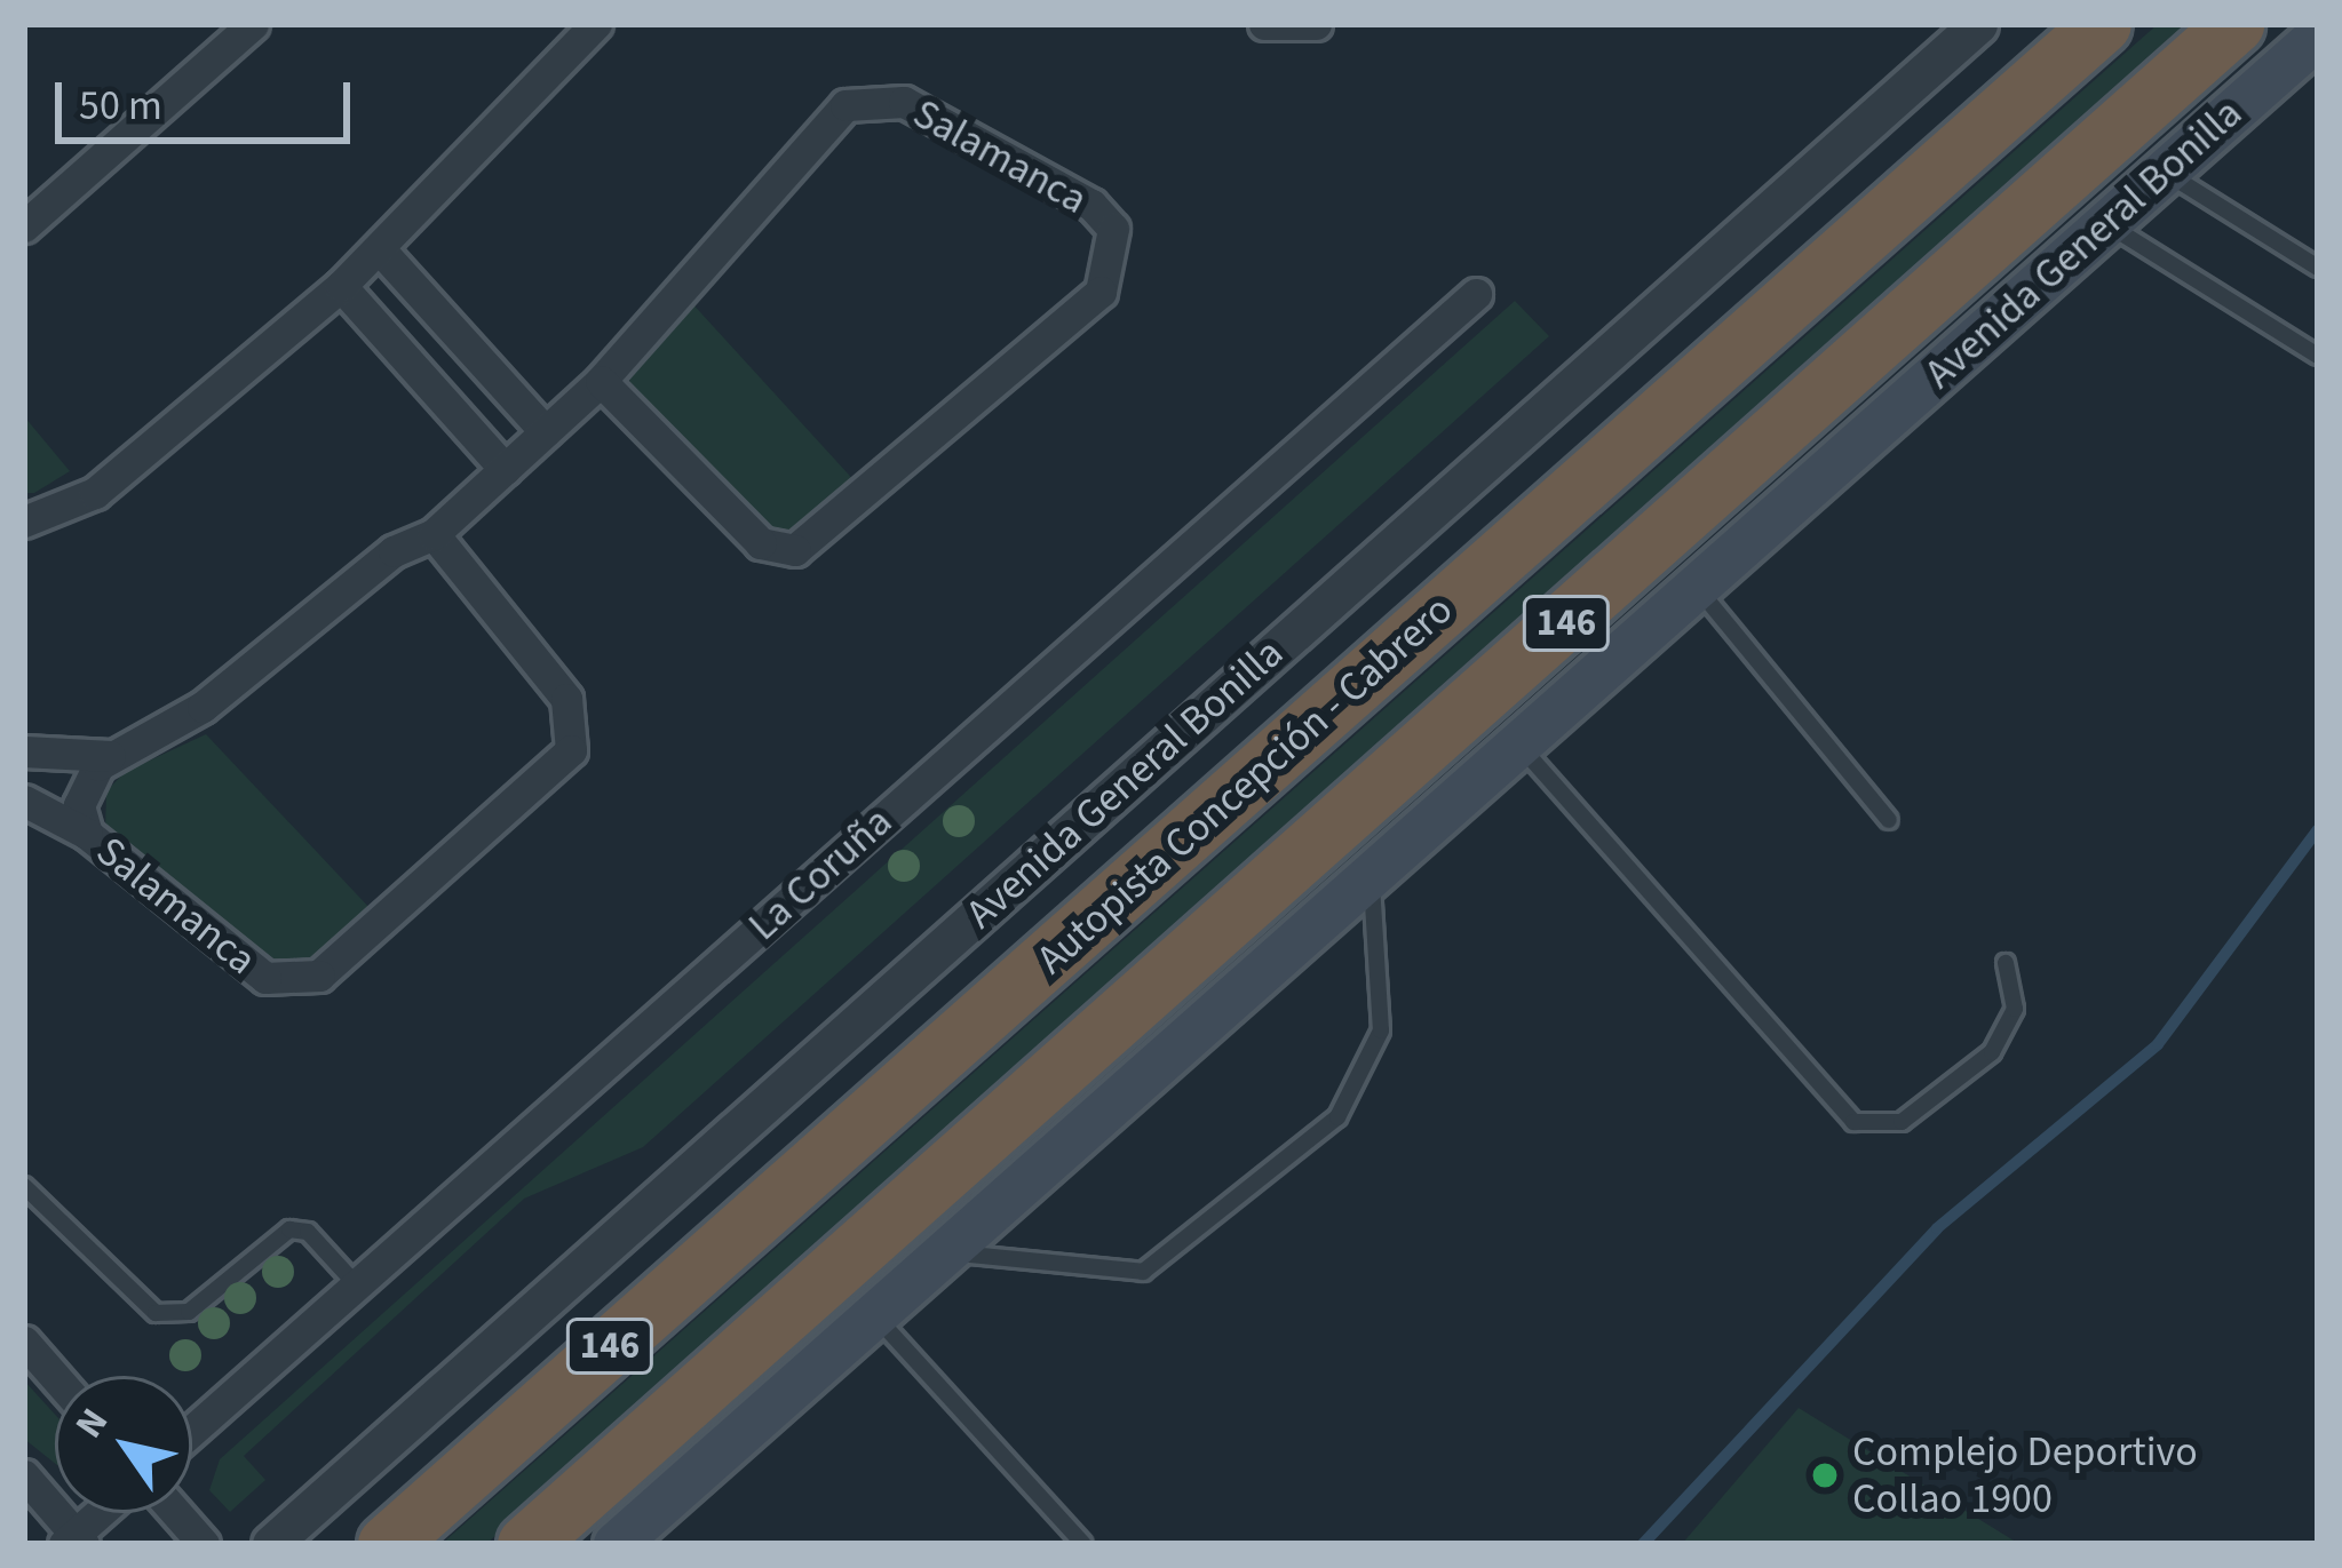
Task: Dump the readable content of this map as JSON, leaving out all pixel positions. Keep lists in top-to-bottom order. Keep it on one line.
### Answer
{"streets":{"highway":["146","Autopista Concepción - Cabrero"],"main road":["Avenida General Bonilla"],"street":["Salamanca","La Coruña"]},"places":["Complejo Deportivo Collao 1900"],"scale_bar":"50 m","north":"top left"}
